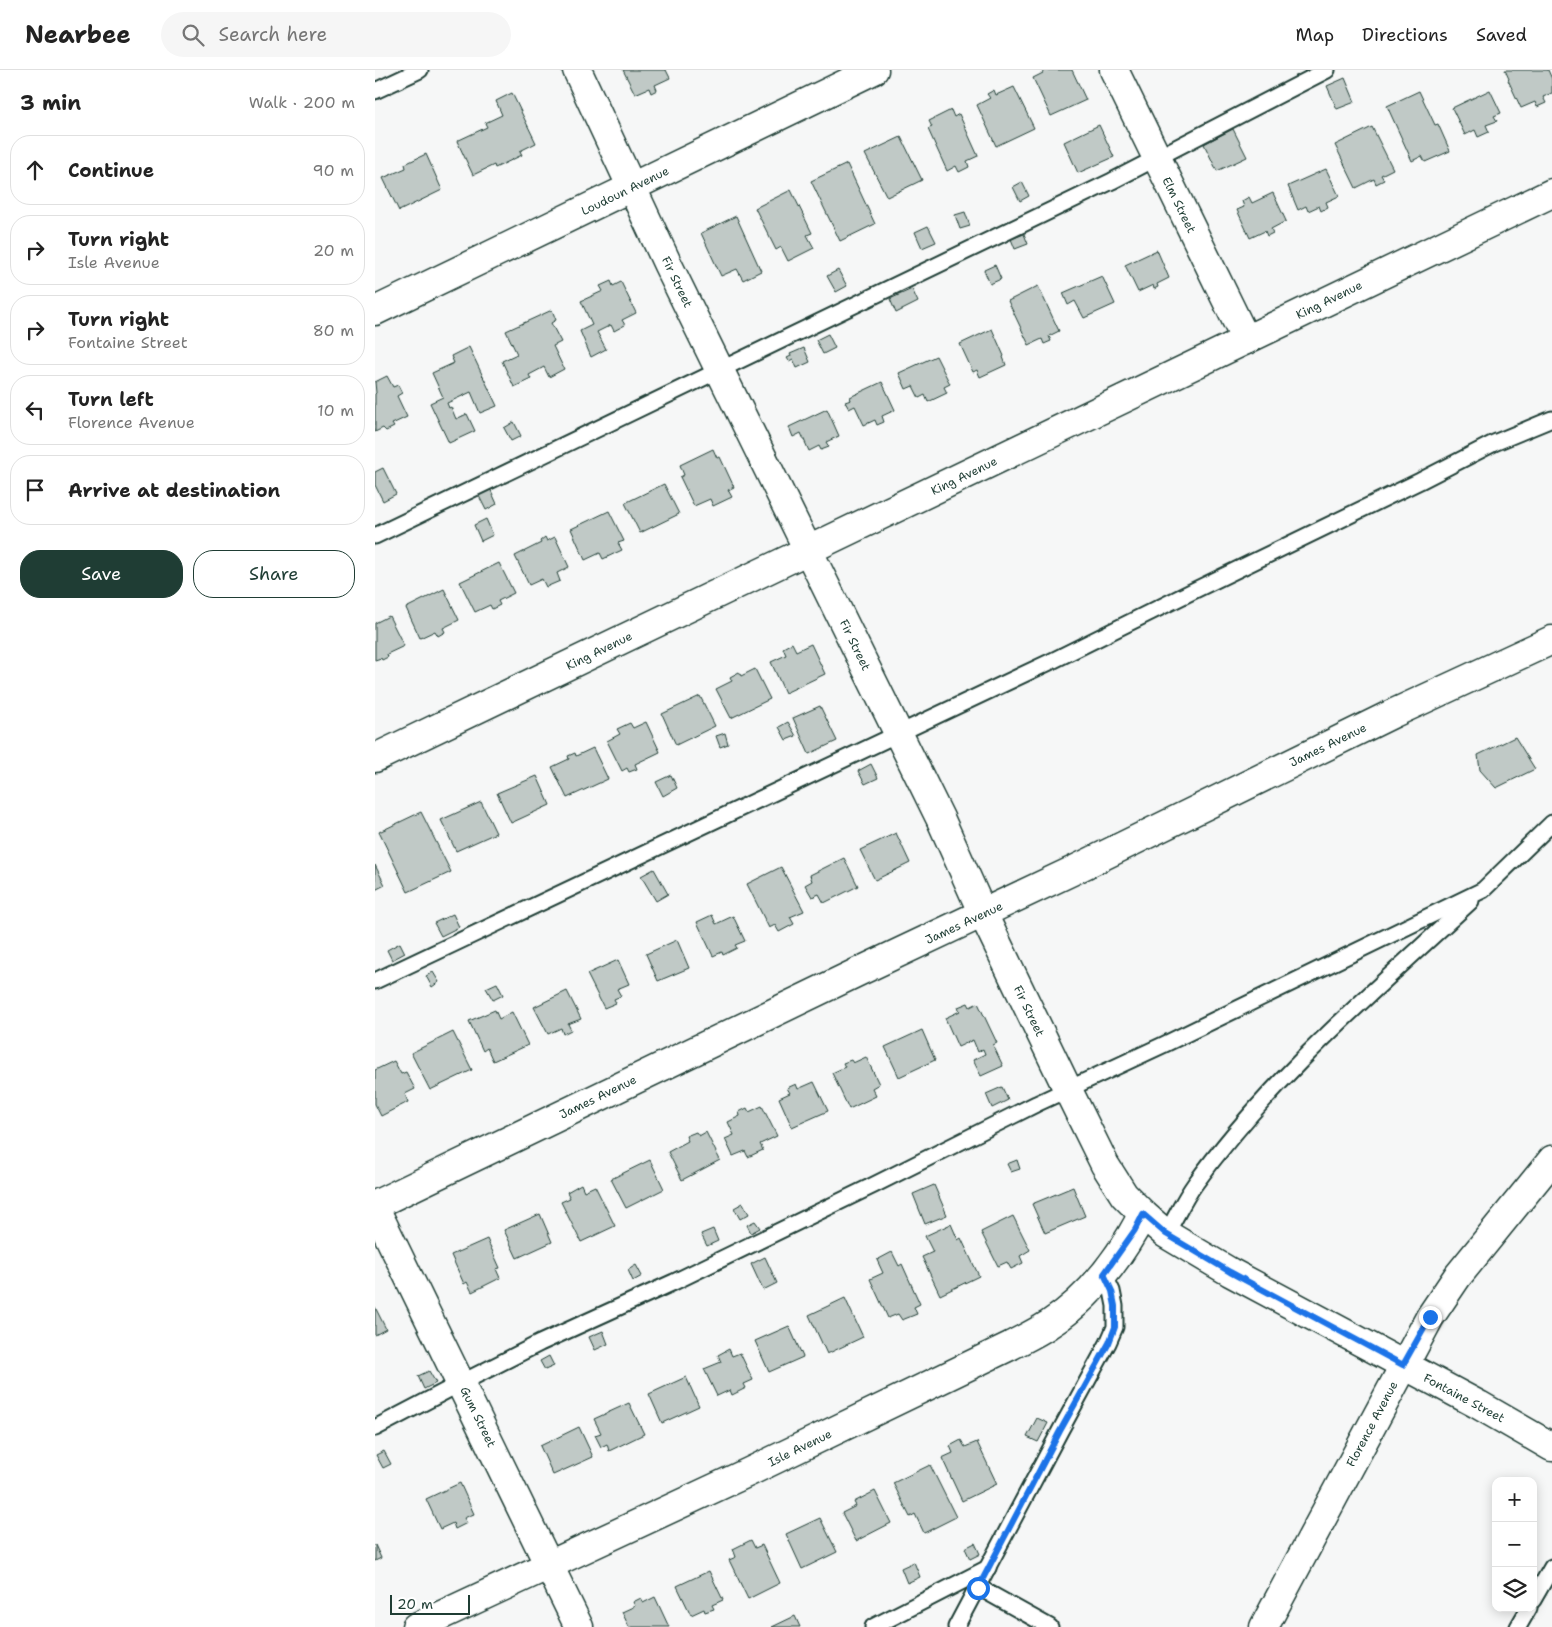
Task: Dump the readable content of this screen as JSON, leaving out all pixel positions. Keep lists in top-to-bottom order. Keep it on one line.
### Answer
{"streets":{"street":["Loudoun Avenue","Elm Street","Fir Street","King Avenue","James Avenue","Fontaine Street","Gum Street","Florence Avenue","Isle Avenue"]},"crossings":[["Loudoun Avenue","Fir Street"],["Elm Street","King Avenue"],["Fir Street","King Avenue"],["Fir Street","James Avenue"],["Fir Street","Fontaine Street"],["Fir Street","Isle Avenue"],["James Avenue","Gum Street"],["Fontaine Street","Florence Avenue"],["Fontaine Street","Isle Avenue"],["Gum Street","Isle Avenue"]],"scale_bar":"20 m","page":{"header":"Nearbee","search":"Search here","nav":["Map","Directions","Saved"],"heading":["3 min","Walk · 200 m"],"list":[["Continue","90 m"],["Turn right","Isle Avenue","20 m"],["Turn right","Fontaine Street","80 m"],["Turn left","Florence Avenue","10 m"],"Arrive at destination"],"buttons":["Save","Share"],"map_buttons":["+","−"],"scale":"20 m"}}
